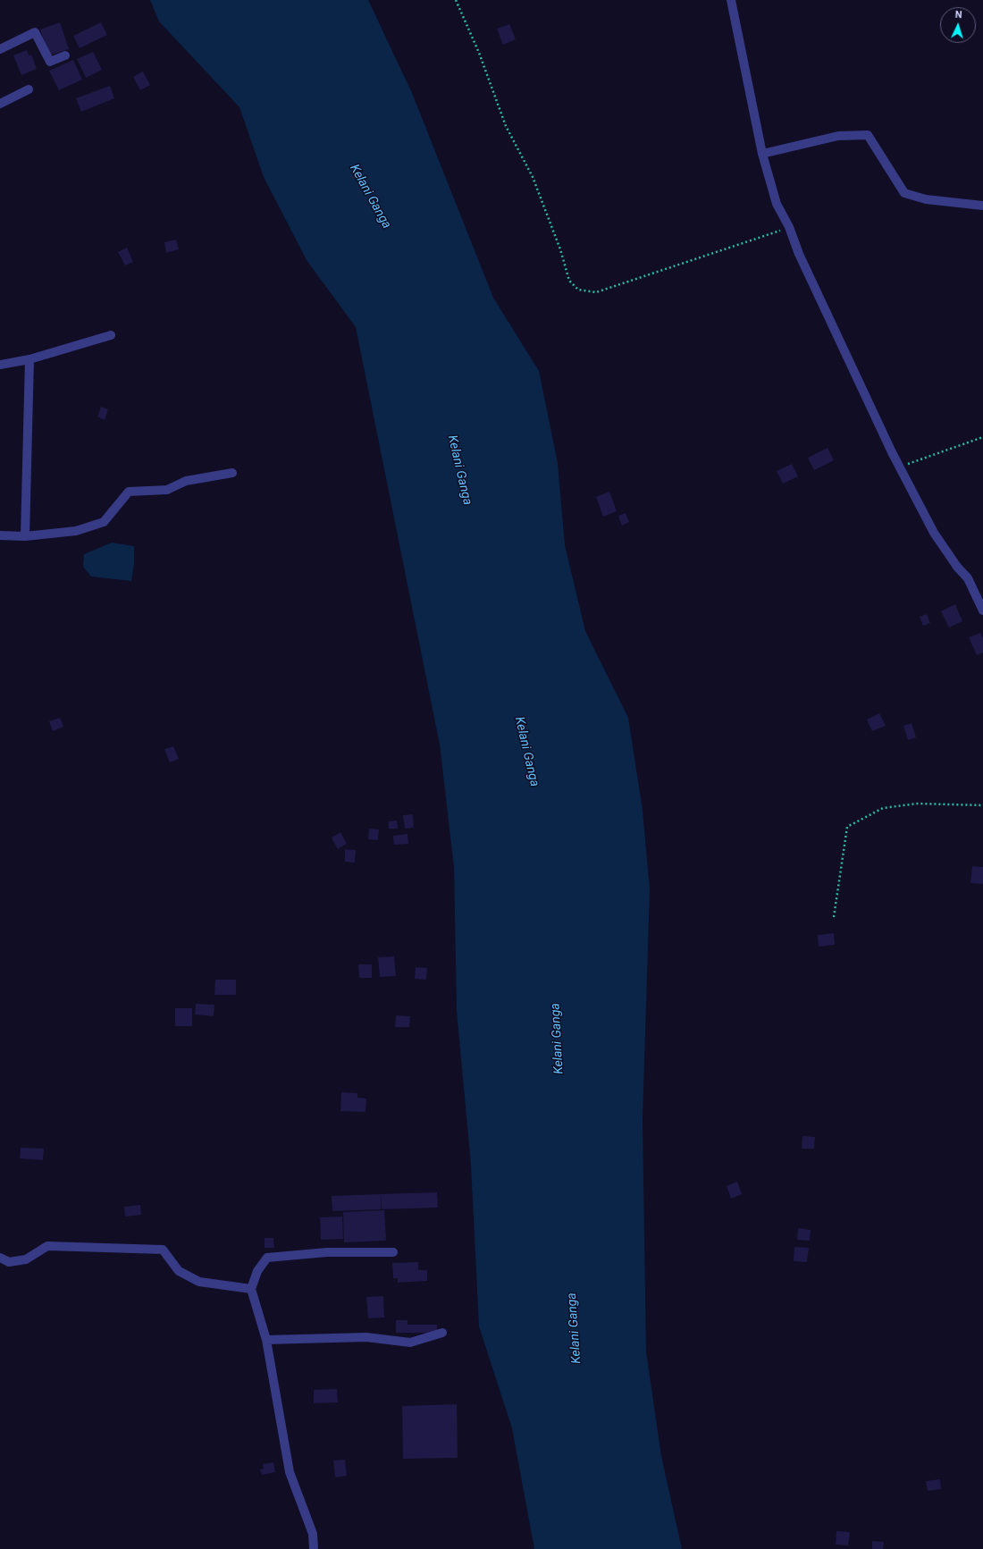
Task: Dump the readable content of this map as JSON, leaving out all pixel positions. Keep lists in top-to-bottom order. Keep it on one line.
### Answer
{"water":["Kelani Ganga"],"north":"top"}
